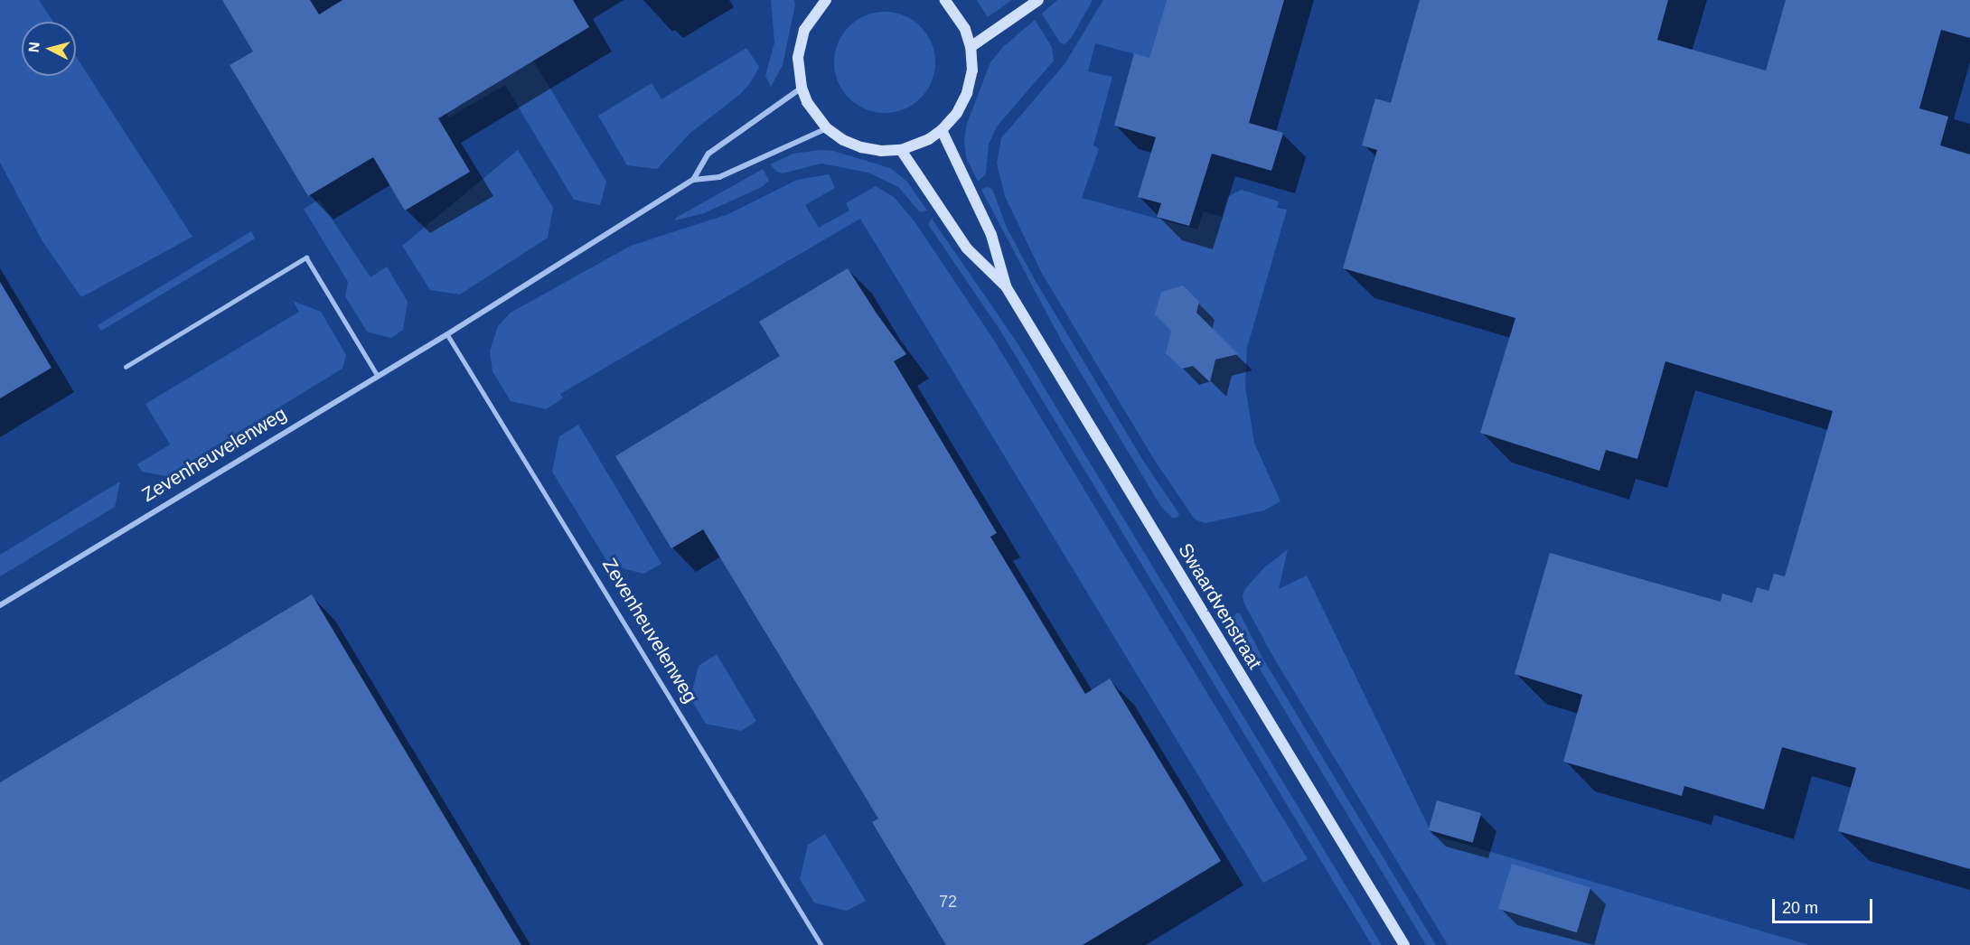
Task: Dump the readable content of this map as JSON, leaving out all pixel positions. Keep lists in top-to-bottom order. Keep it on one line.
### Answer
{"streets":{"street":["Zevenheuvelenweg","Swaardvenstraat"]},"house_numbers":["72"],"scale_bar":"20 m","north":"left"}
